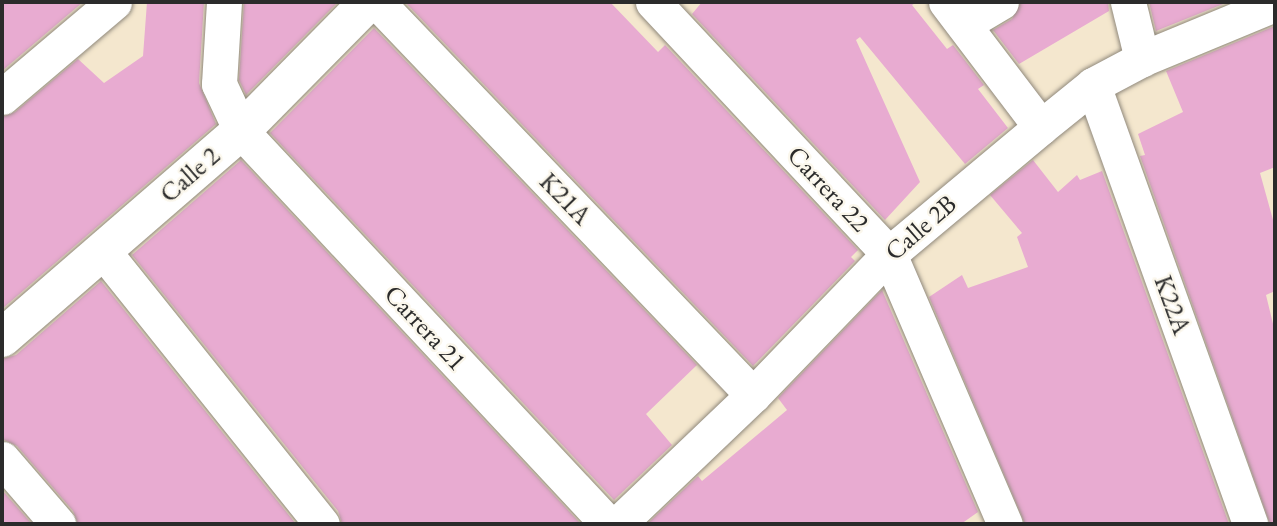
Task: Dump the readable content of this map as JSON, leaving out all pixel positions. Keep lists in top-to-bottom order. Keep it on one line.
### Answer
{"streets":{"street":["Calle 2","Carrera 22","K21A","Calle 2B","K22A","Carrera 21"]},"crossings":[["Calle 2","Carrera 21"],["Carrera 22","Calle 2B"],["K21A","Calle 2B"],["Calle 2B","K22A"]]}
